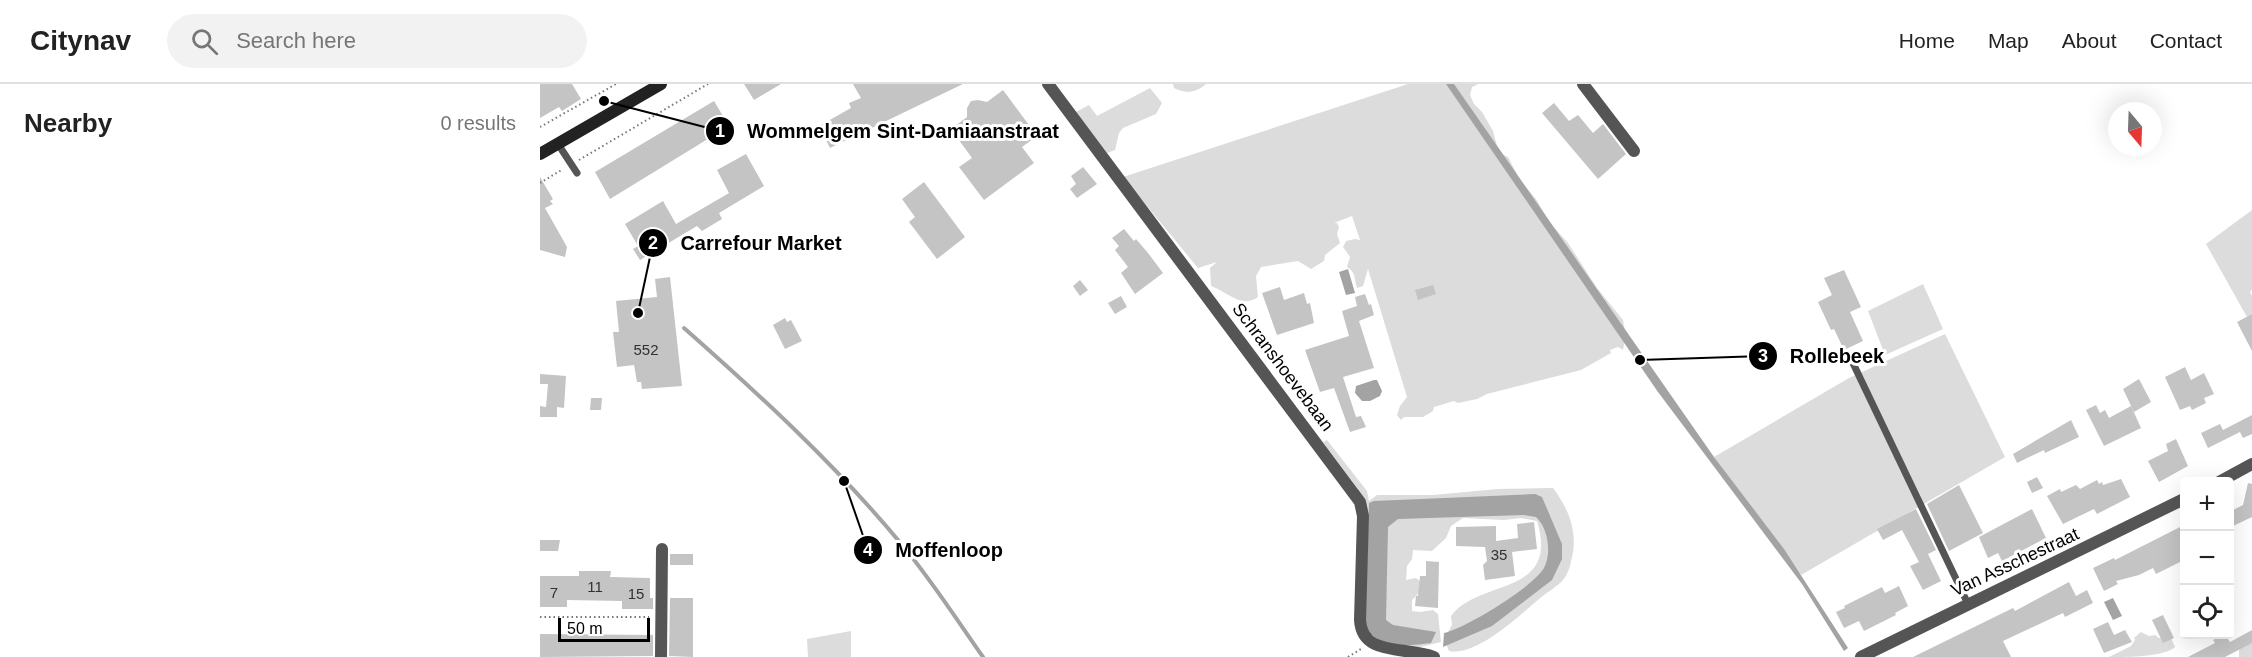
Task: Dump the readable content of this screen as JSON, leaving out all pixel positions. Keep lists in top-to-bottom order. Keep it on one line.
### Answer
{"streets":{"street":["Schranshoevebaan","Van Asschestraat"]},"places":["Wommelgem Sint-Damiaanstraat","Carrefour Market","Rollebeek","Moffenloop"],"house_numbers":["552","35","11","7","15"],"scale_bar":"50 m","north":"bottom","page":{"header":"Citynav","search":"Search here","nav":["Home","Map","About","Contact"],"heading":["Nearby","0 results"],"map_buttons":["+","−"],"scale":"50 m"}}
